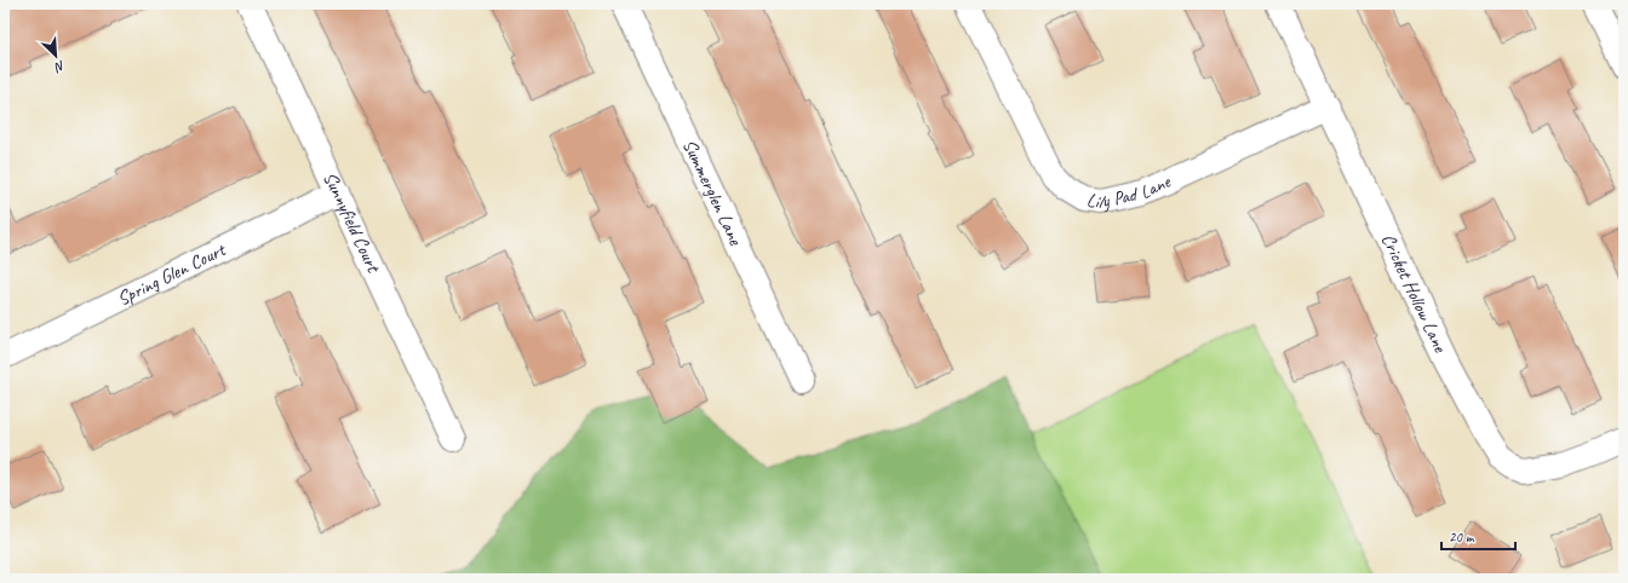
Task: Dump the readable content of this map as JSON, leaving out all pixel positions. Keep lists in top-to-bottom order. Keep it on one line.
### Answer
{"streets":{"street":["Lily Pad Lane","Summerglen Lane","Sunnyfield Court","Spring Glen Court","Cricket Hollow Lane"]},"crossings":[["Lily Pad Lane","Cricket Hollow Lane"],["Sunnyfield Court","Spring Glen Court"]],"scale_bar":"20 m","north":"bottom right"}
